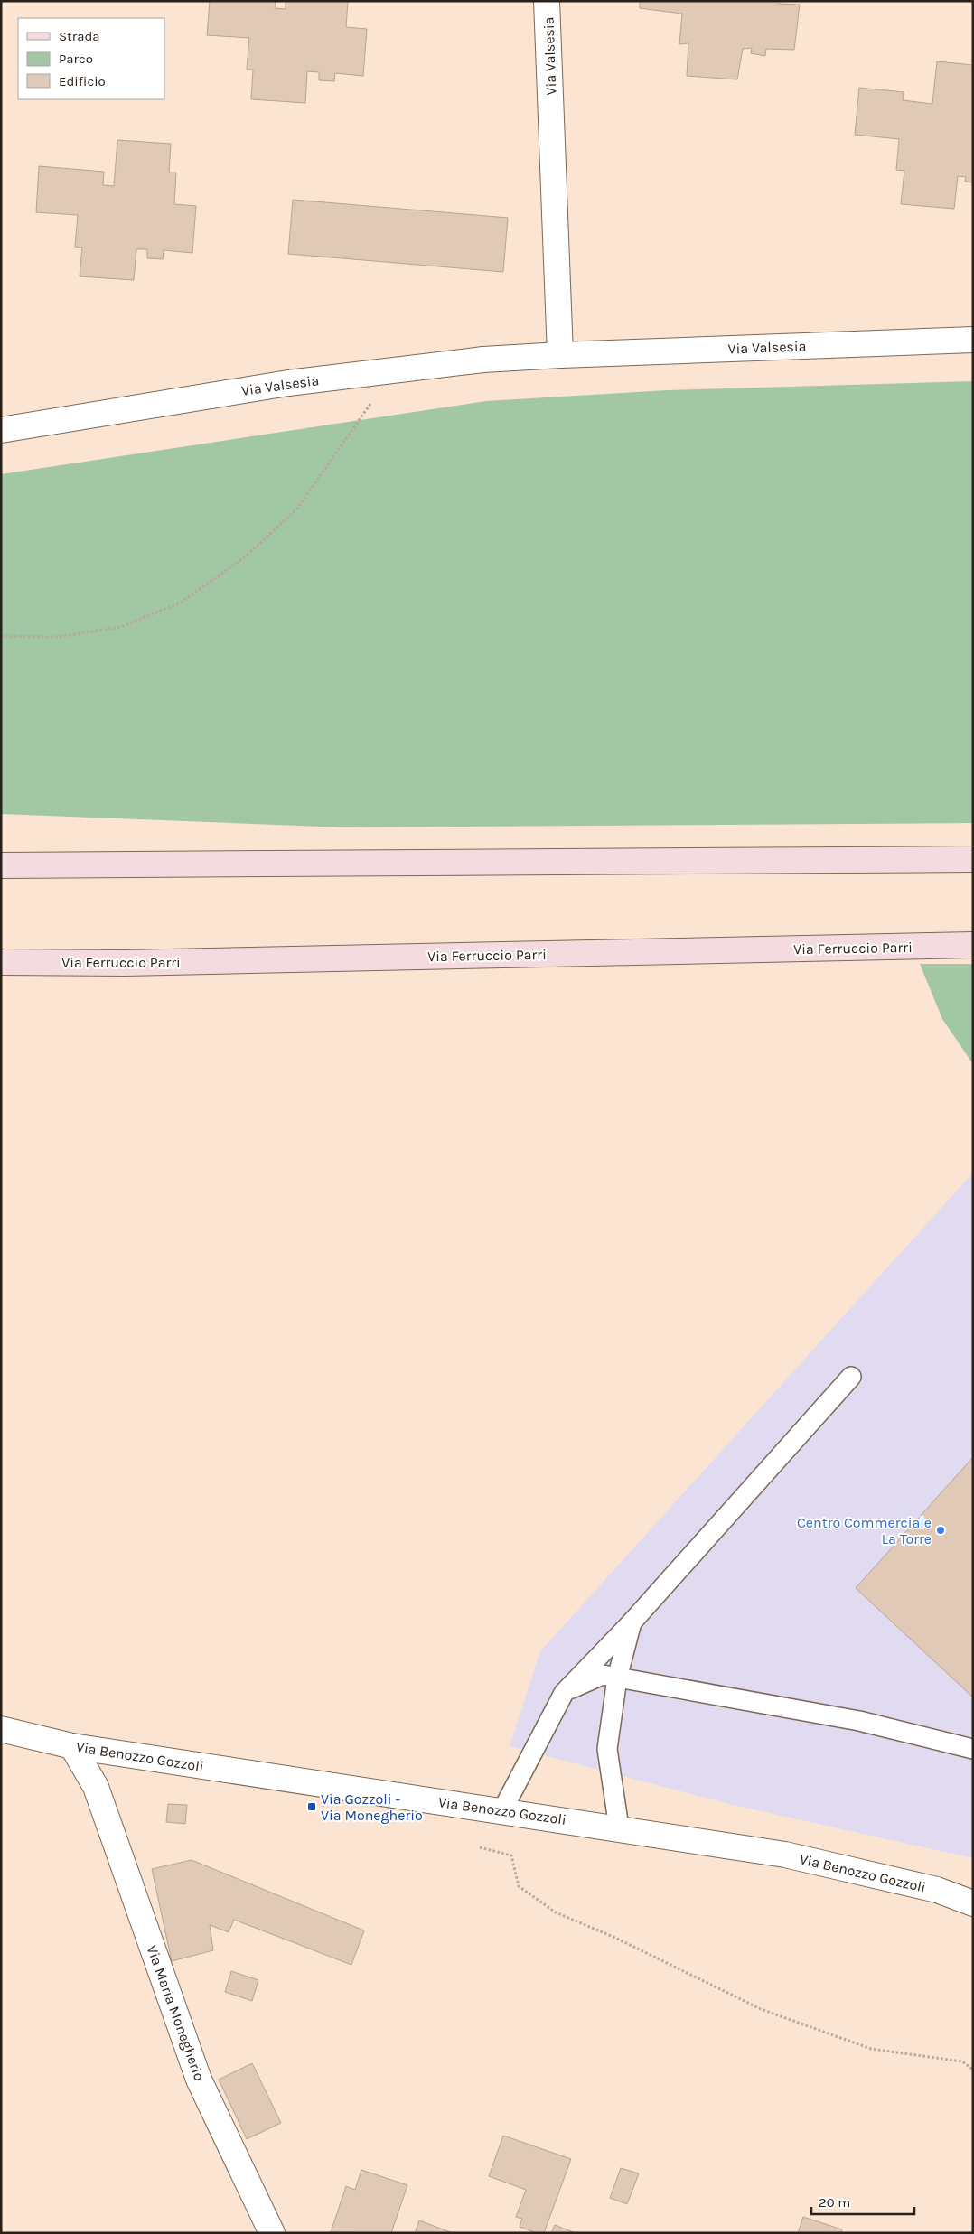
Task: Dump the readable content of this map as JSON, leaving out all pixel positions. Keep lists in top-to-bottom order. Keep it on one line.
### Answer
{"streets":{"main road":["Via Ferruccio Parri"],"street":["Via Valsesia","Via Benozzo Gozzoli","Via Maria Monegherio"]},"crossings":[["Via Benozzo Gozzoli","Via Maria Monegherio"]],"places":{"other":["Centro Commerciale La Torre"],"transit":["Via Gozzoli - Via Monegherio"]},"legend":["Strada","Parco","Edificio"],"scale_bar":"20 m"}
